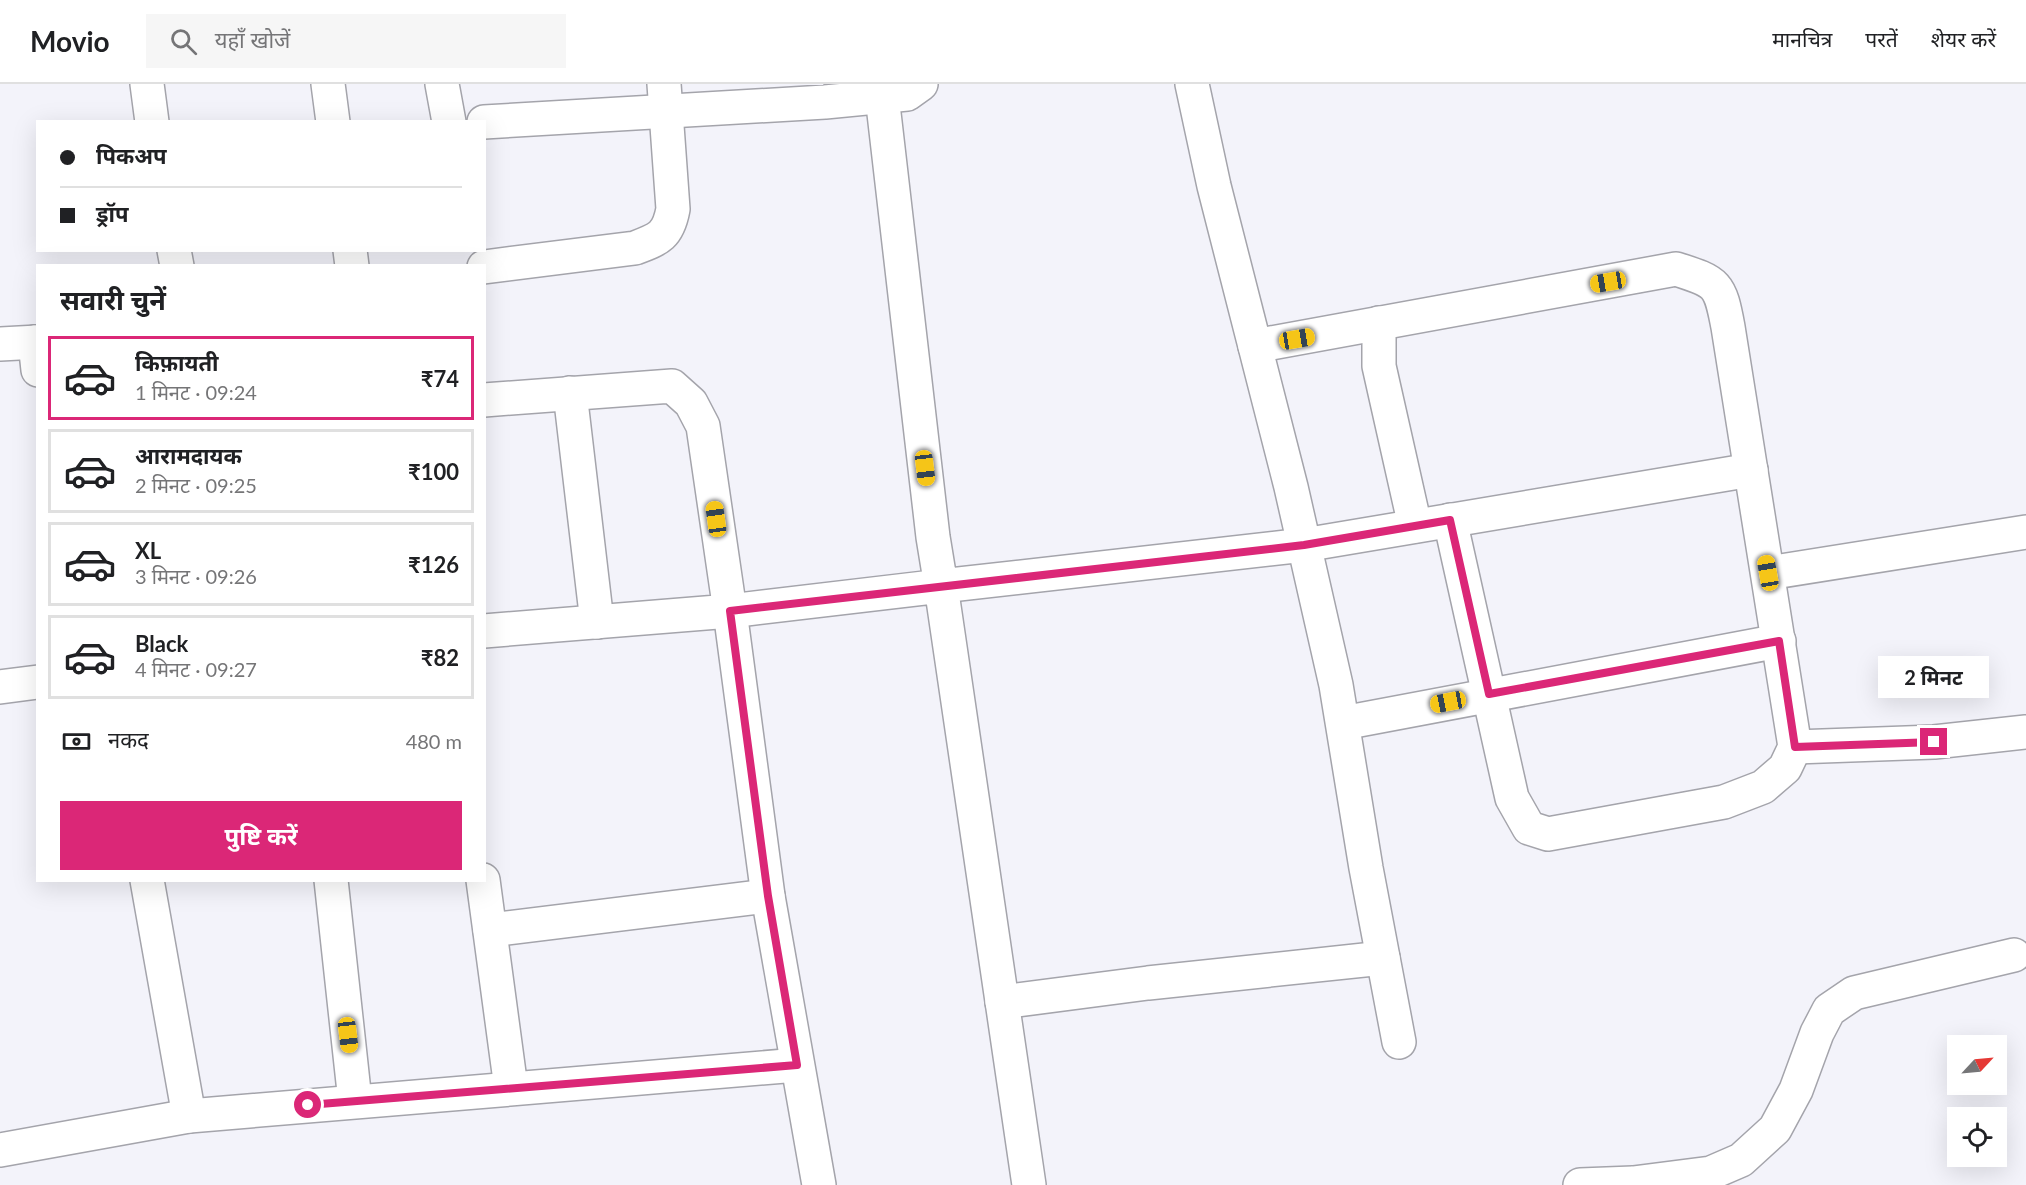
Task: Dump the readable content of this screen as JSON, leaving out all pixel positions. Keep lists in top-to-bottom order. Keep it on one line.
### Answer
{"north":"top right","page":{"header":"Movio","search":"यहाँ खोजें","nav":["मानचित्र","परतें","शेयर करें"],"banner":["पिकअप","ड्रॉप"],"heading":"सवारी चुनें","list":[{"name":"किफ़ायती","note":"1 मिनट · 09:24","value":"₹74"},{"name":"आरामदायक","note":"2 मिनट · 09:25","value":"₹100"},{"name":"XL","note":"3 मिनट · 09:26","value":"₹126"},{"name":"Black","note":"4 मिनट · 09:27","value":"₹82"}],"bubble":"2 मिनट","pay":["नकद","480 m"],"buttons":"पुष्टि करें"}}
